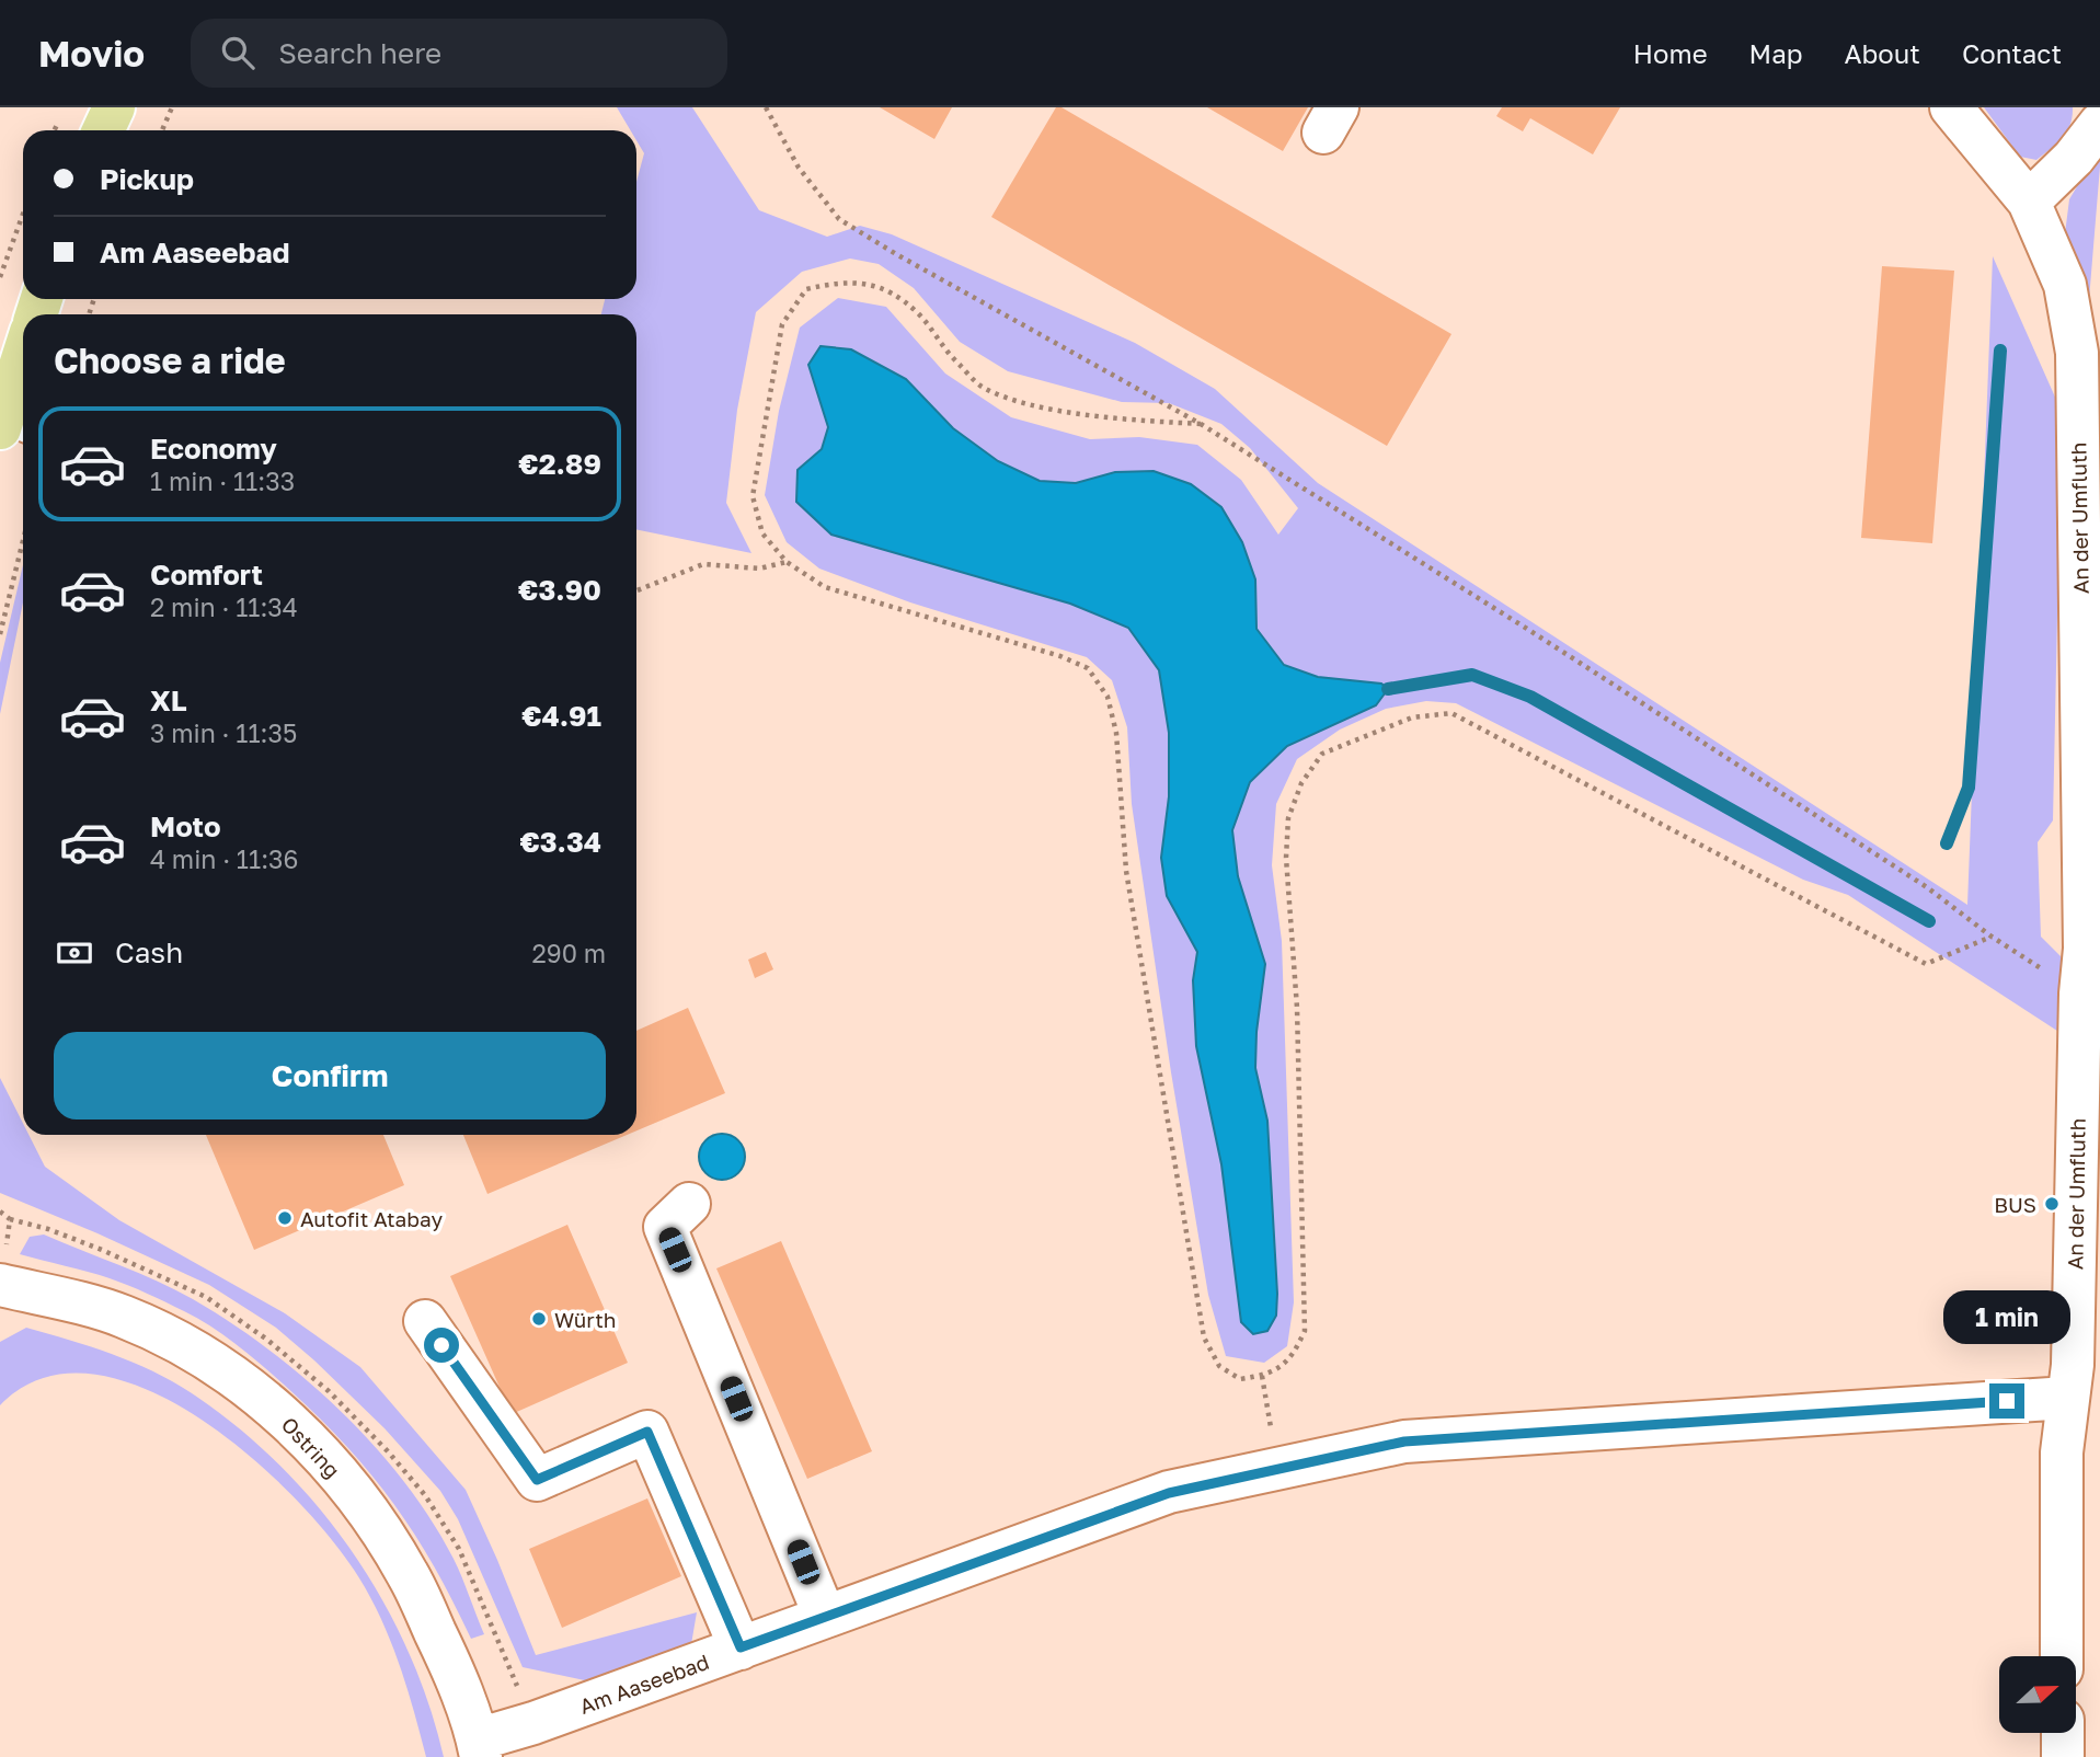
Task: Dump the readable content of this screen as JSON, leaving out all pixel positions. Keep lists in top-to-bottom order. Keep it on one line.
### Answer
{"streets":{"street":["An der Umfluth","Ostring","Am Aaseebad"]},"crossings":[["An der Umfluth","Am Aaseebad"],["Ostring","Am Aaseebad"]],"places":["BUS","Autofit Atabay","Würth"],"north":"right","page":{"header":"Movio","search":"Search here","nav":["Home","Map","About","Contact"],"banner":["Pickup","Am Aaseebad"],"heading":"Choose a ride","list":[{"name":"Economy","note":"1 min · 11:33","value":"€2.89"},{"name":"Comfort","note":"2 min · 11:34","value":"€3.90"},{"name":"XL","note":"3 min · 11:35","value":"€4.91"},{"name":"Moto","note":"4 min · 11:36","value":"€3.34"}],"pay":["Cash","290 m"],"buttons":"Confirm","bubble":"1 min"}}
